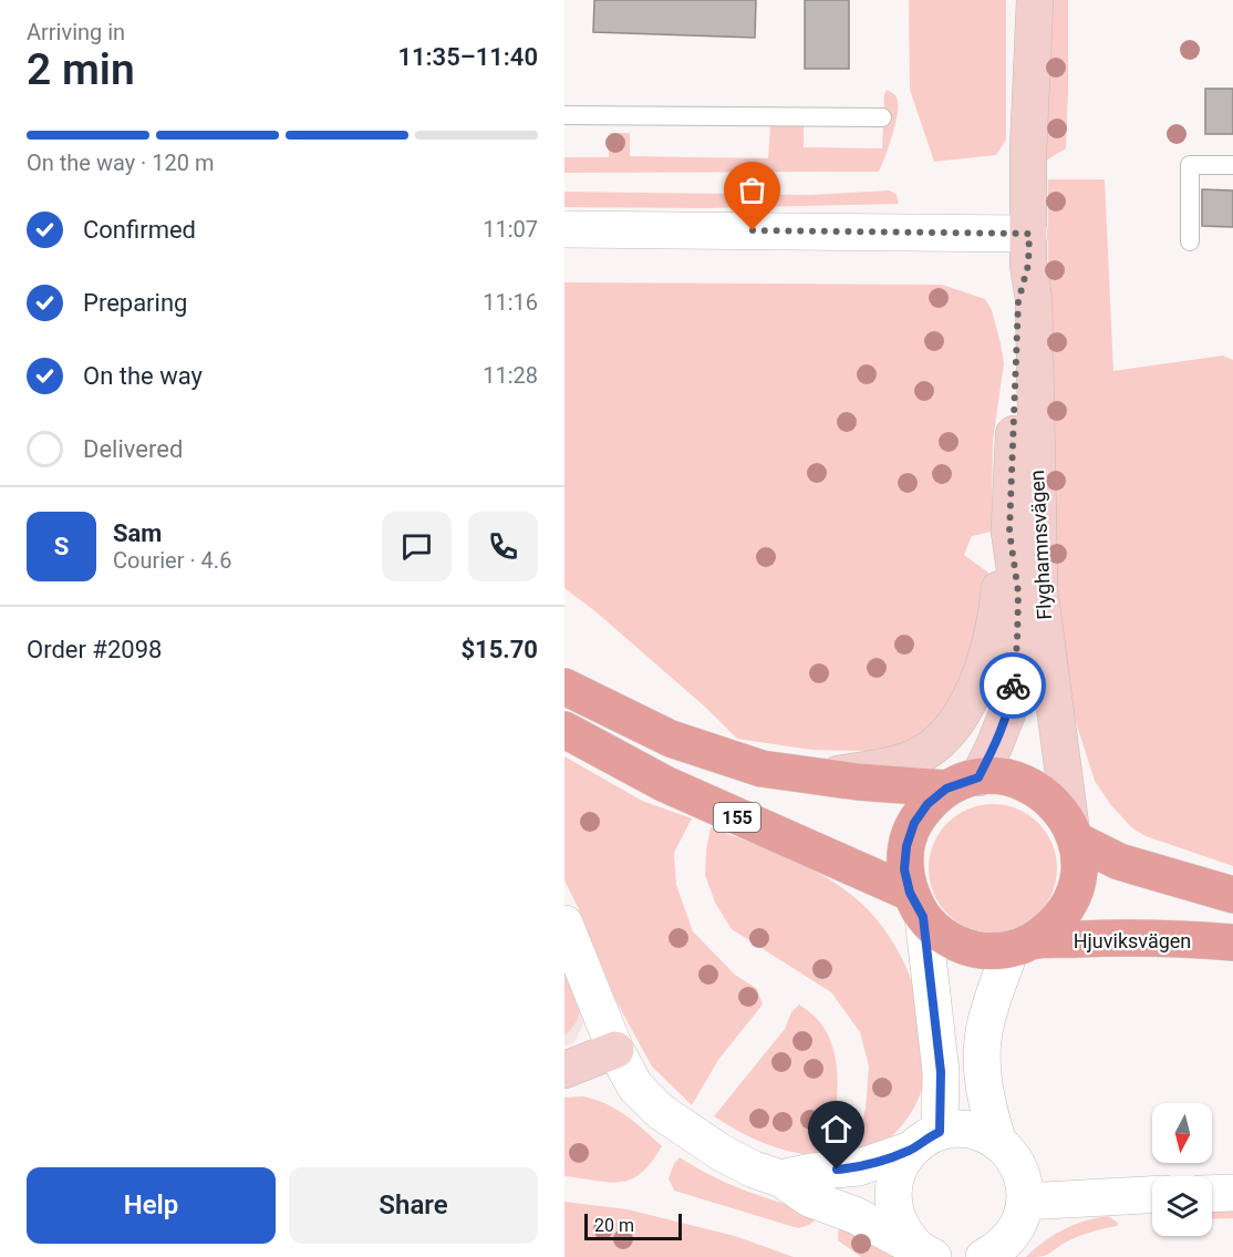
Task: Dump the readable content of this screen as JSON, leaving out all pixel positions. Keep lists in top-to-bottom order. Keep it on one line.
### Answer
{"streets":{"main road":["155","Hjuviksvägen"],"street":["Flyghamnsvägen"]},"crossings":[["Flyghamnsvägen","155"],["Flyghamnsvägen","Hjuviksvägen"],["155","Hjuviksvägen"]],"scale_bar":"20 m","north":"bottom","page":{"heading":["2 min","Arriving in","11:35–11:40"],"panel":["Sam","Courier · 4.6","Order #2098","$15.70"],"bar":"On the way · 120 m","list":[["Confirmed","11:07"],["Preparing","11:16"],["On the way","11:28"],"Delivered"],"round":"S","buttons":["Help","Share"],"scale":"20 m"}}
